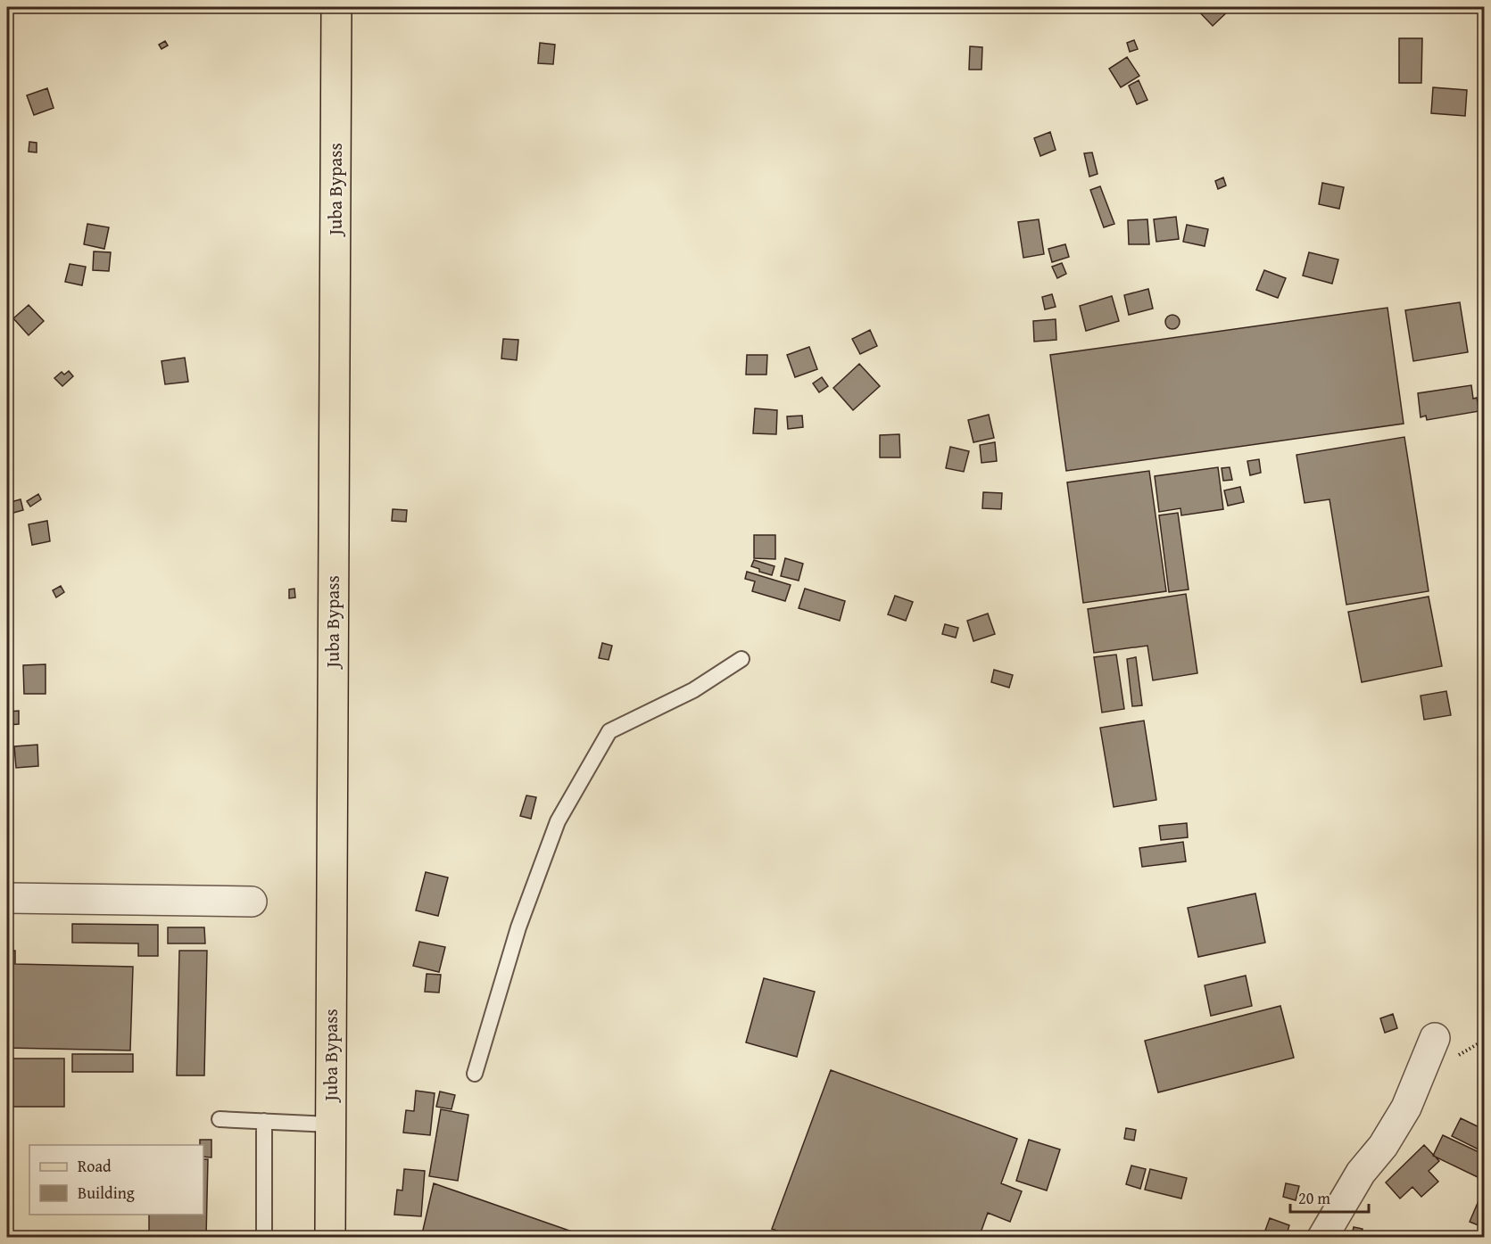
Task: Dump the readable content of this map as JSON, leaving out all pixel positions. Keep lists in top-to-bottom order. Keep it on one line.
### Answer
{"streets":{"main road":["Juba Bypass"]},"legend":["Road","Building"],"scale_bar":"20 m"}
